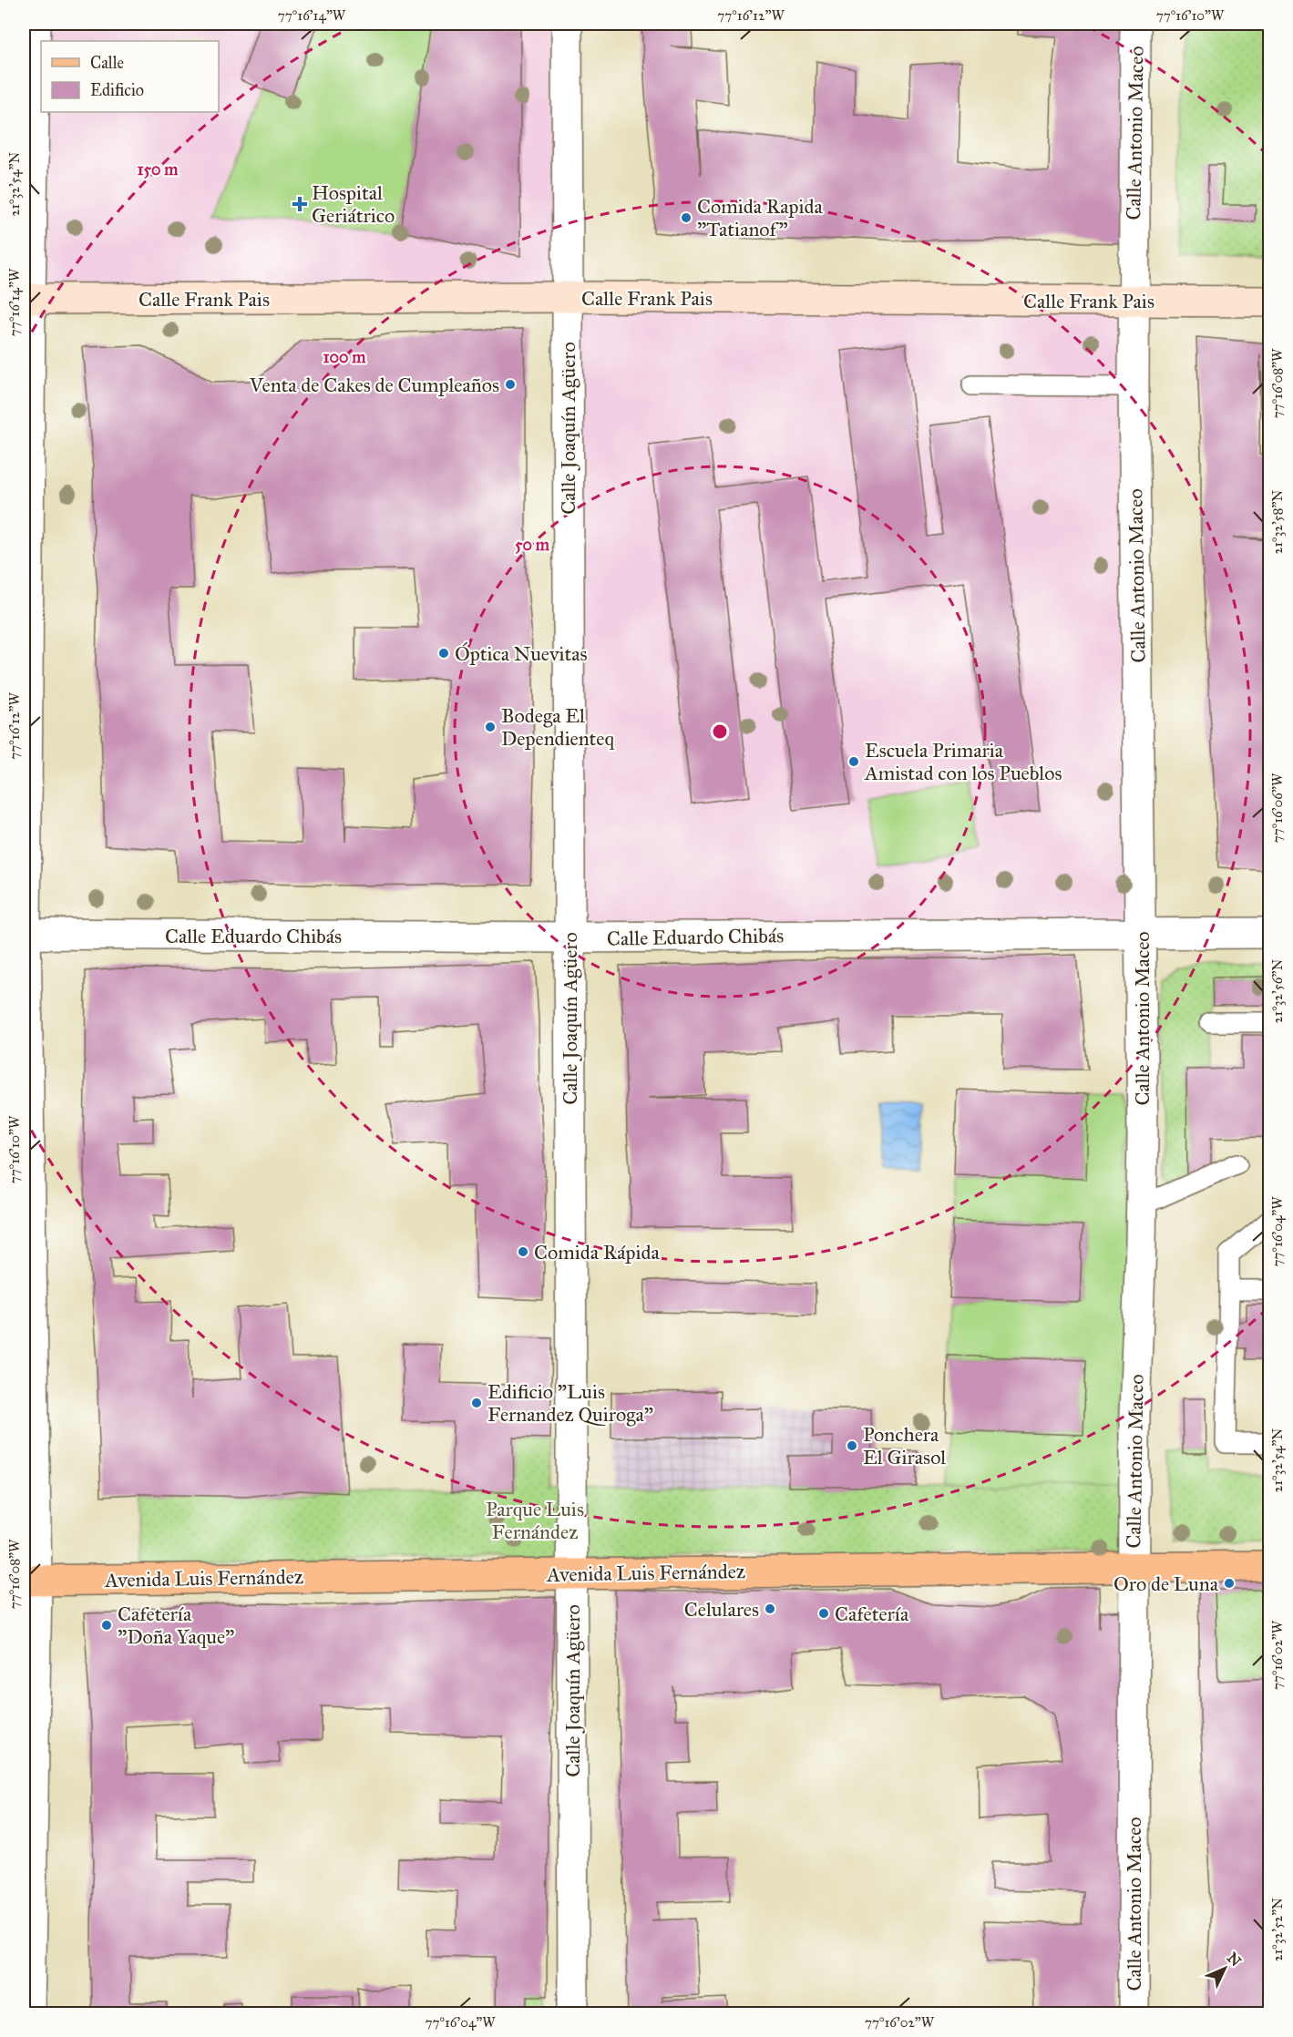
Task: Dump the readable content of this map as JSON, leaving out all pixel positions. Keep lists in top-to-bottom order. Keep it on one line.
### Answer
{"streets":{"main road":["Calle Frank Pais","Avenida Luis Fernández"],"street":["Calle Antonio Maceo","Calle Joaquín Agüero","Calle Eduardo Chibás"]},"crossings":[["Calle Antonio Maceo","Calle Frank Pais"],["Calle Antonio Maceo","Calle Eduardo Chibás"],["Calle Antonio Maceo","Avenida Luis Fernández"],["Calle Frank Pais","Calle Joaquín Agüero"],["Calle Joaquín Agüero","Calle Eduardo Chibás"],["Calle Joaquín Agüero","Avenida Luis Fernández"]],"parks":["Parque Luis Fernández"],"places":{"health":["Hospital Geriátrico"],"other":["Comida Rapida \"Tatianof\"","Venta de Cakes de Cumpleaños","Óptica Nuevitas","Bodega El Dependienteq","Escuela Primaria Amistad con los Pueblos","Comida Rápida","Edificio \"Luis Fernandez Quiroga\"","Ponchera El Girasol","Oro de Luna","Celulares","Cafetería","Cafetería \"Doña Yaque\""]},"legend":["Calle","Edificio"],"north":"top right","coordinates":["77°16'14\"W","77°16'12\"W","77°16'10\"W","21°32'54\"N","77°16'08\"W","21°32'58\"N","77°16'06\"W","21°32'56\"N","77°16'04\"W","77°16'02\"W","21°32'52\"N"],"rings":["150 m","100 m","50 m"]}
